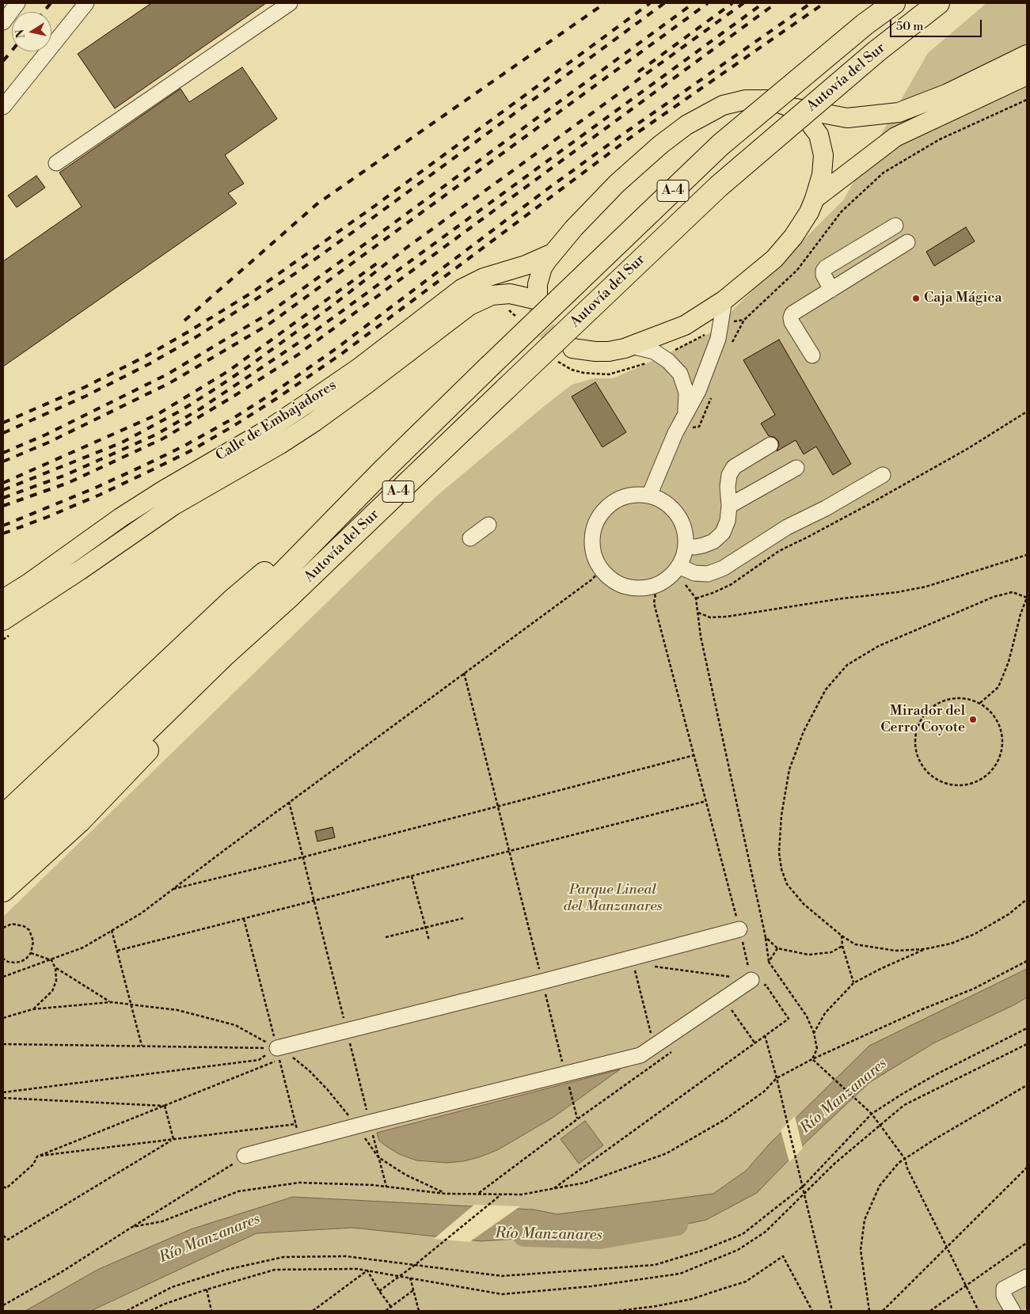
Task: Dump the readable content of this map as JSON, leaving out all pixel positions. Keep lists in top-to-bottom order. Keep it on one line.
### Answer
{"streets":{"highway":["Autovía del Sur","A-4"],"main road":["Calle de Embajadores"]},"water":["Río Manzanares"],"parks":["Parque Lineal del Manzanares"],"places":["Caja Mágica","Mirador del Cerro Coyote"],"scale_bar":"50 m","north":"left"}
